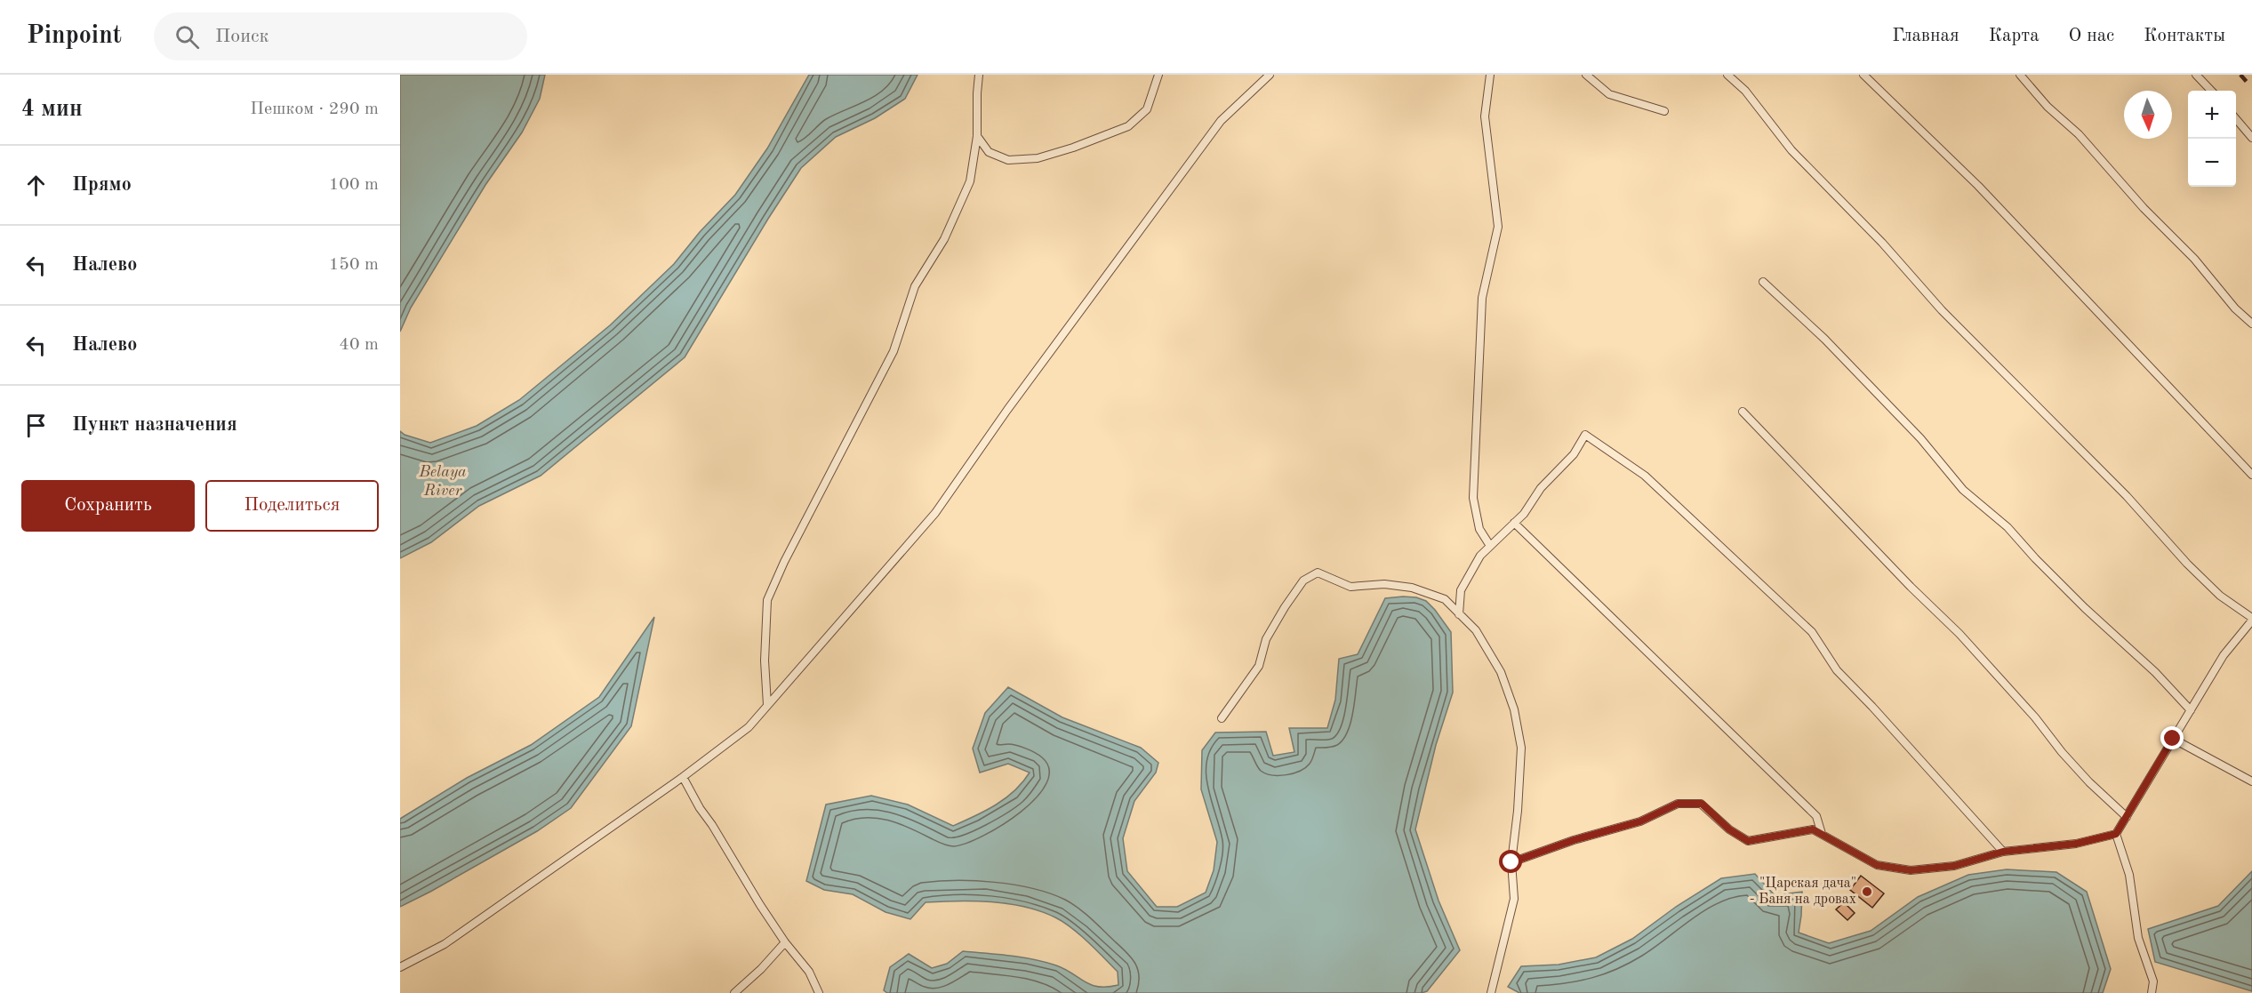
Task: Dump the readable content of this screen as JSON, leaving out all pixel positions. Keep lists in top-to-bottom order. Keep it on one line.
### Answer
{"water":["Belaya River"],"places":["\"Царская дача\" - Баня на дровах"],"north":"bottom","page":{"header":"Pinpoint","search":"Поиск","nav":["Главная","Карта","О нас","Контакты"],"heading":["4 мин","Пешком · 290 m"],"map_buttons":["+","−"],"list":[["Прямо","100 m"],["Налево","150 m"],["Налево","40 m"],"Пункт назначения"],"buttons":["Сохранить","Поделиться"]}}
